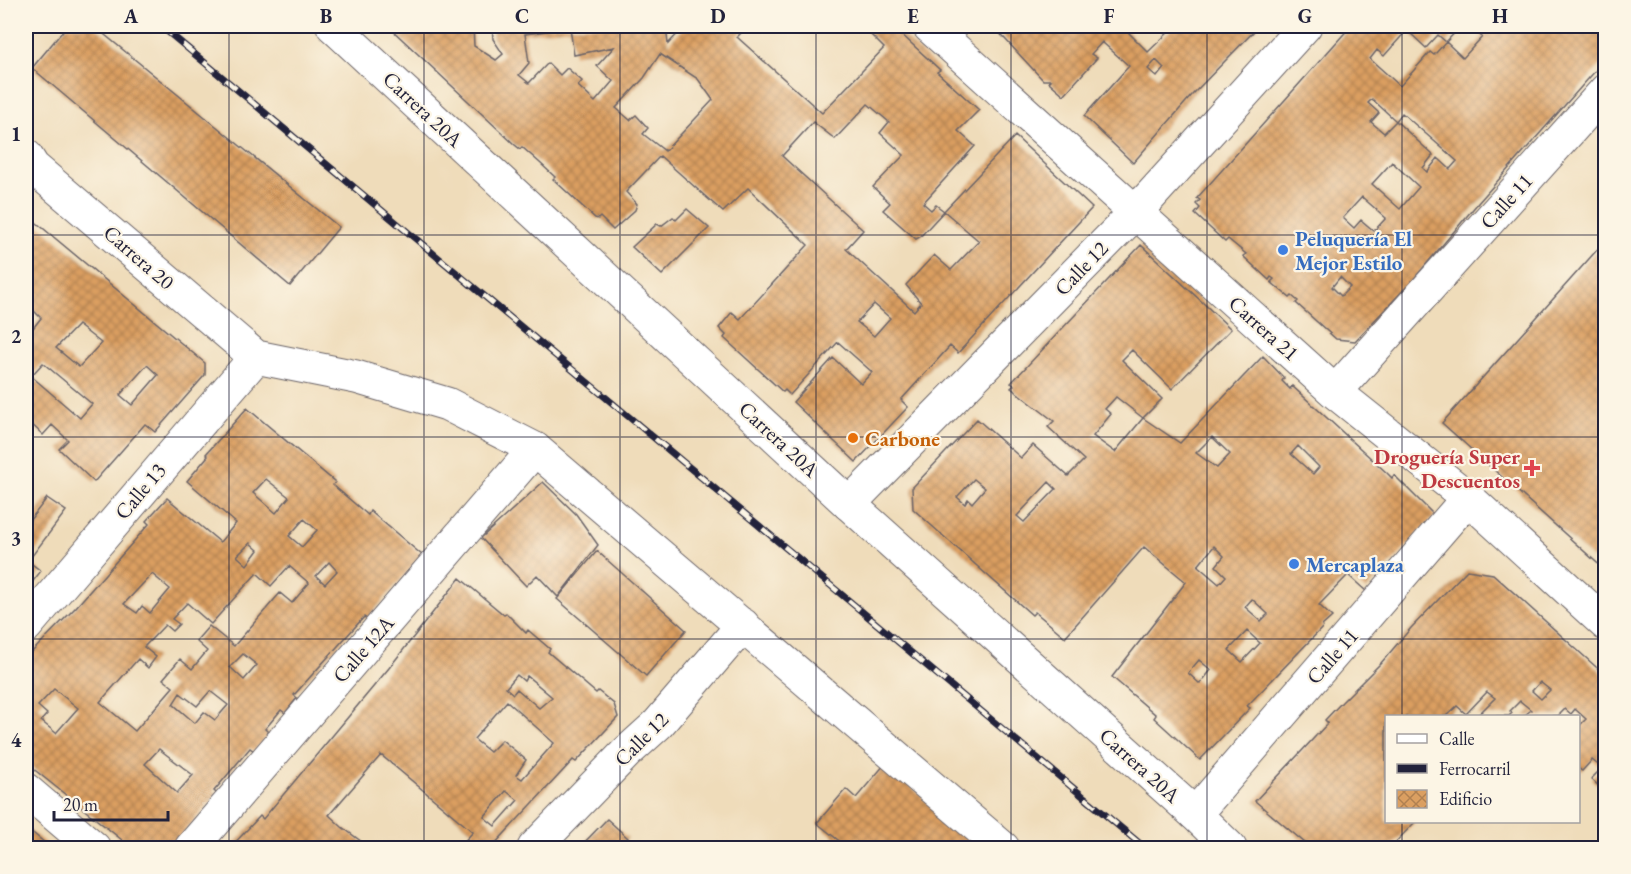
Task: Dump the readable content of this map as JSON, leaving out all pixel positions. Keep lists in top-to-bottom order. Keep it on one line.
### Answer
{"streets":{"street":["Carrera 20A","Calle 11","Carrera 20","Calle 12","Carrera 21","Calle 13","Calle 12A"]},"crossings":[["Carrera 20A","Calle 11"],["Carrera 20A","Calle 12"],["Calle 11","Carrera 21"],["Carrera 20","Calle 13"],["Calle 12","Carrera 21"]],"places":{"other":["Peluquería El Mejor Estilo","Carbone","Mercaplaza"],"health":["Droguería Super Descuentos"]},"legend":["Calle","Ferrocarril","Edificio"],"scale_bar":"20 m","grid":{"columns":["A","B","C","D","E","F","G","H"],"rows":["1","2","3","4"]}}
